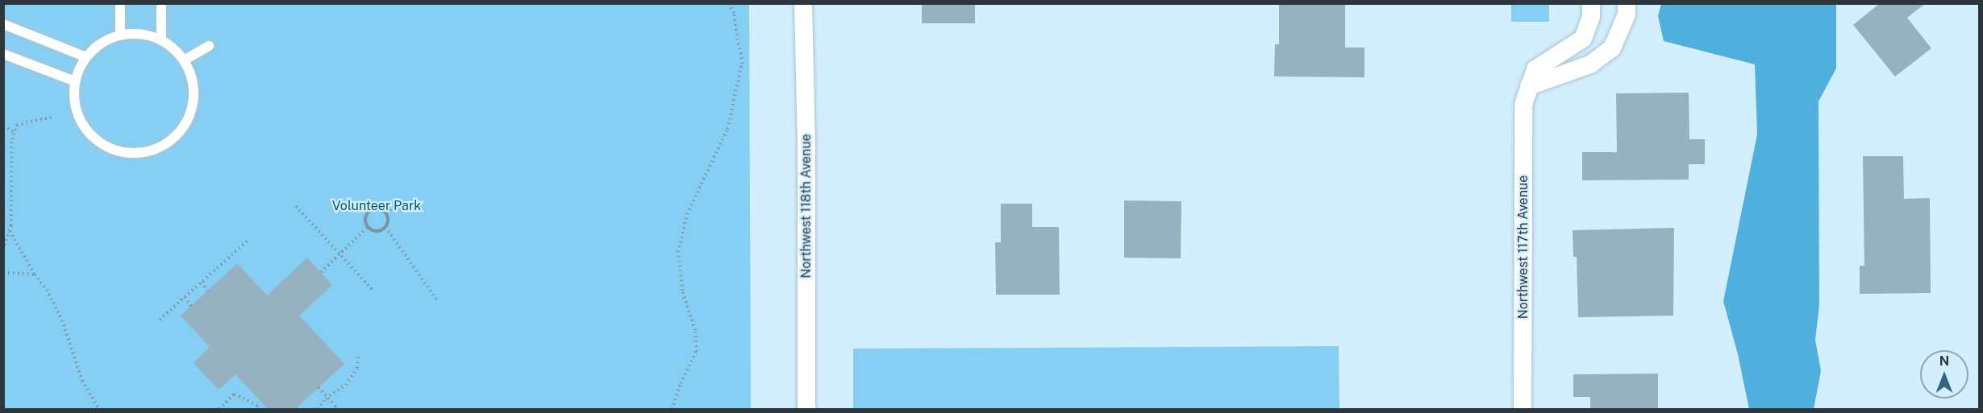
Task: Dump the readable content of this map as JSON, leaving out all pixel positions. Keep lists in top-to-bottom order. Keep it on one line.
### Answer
{"streets":{"street":["Northwest 118th Avenue","Northwest 117th Avenue"]},"parks":["Volunteer Park"],"north":"top"}
